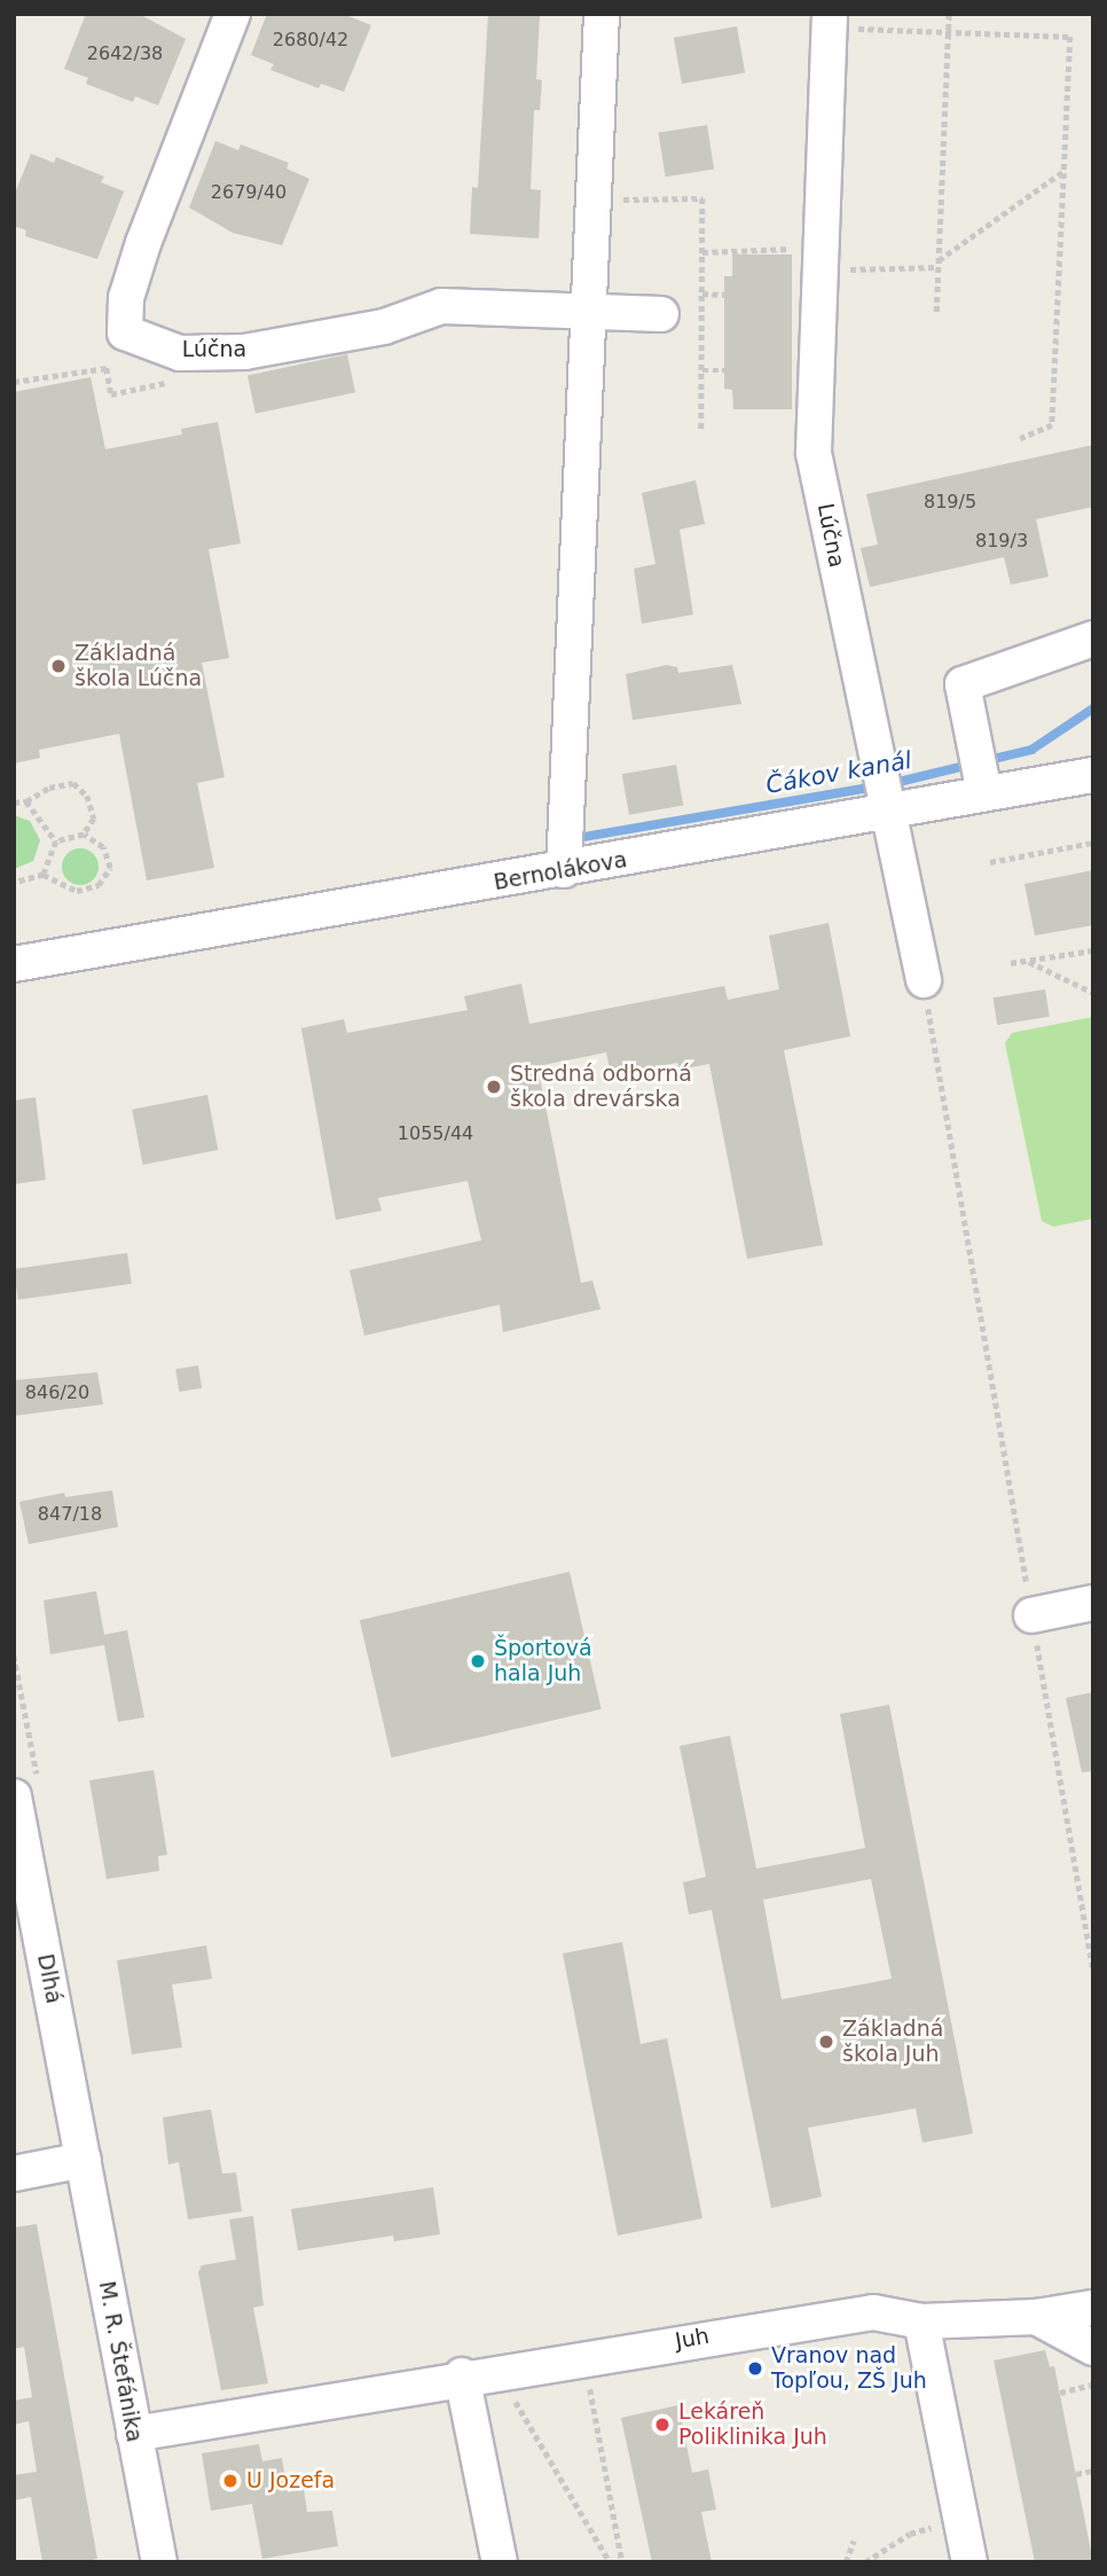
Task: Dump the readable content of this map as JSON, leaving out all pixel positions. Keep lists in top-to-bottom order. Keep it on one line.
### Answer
{"streets":{"street":["Lúčna","Bernolákova","Dlhá","Juh","M. R. Štefánika"]},"crossings":[["Lúčna","Bernolákova"],["Dlhá","M. R. Štefánika"],["Juh","M. R. Štefánika"]],"water":["Čákov kanál"],"places":["Základná škola Lúčna","Stredná odborná škola drevárska","Športová hala Juh","Základná škola Juh","Vranov nad Topľou, ZŠ Juh","Lekáreň Poliklinika Juh","U Jozefa"],"house_numbers":["2680/42","2642/38","2679/40","819/5","819/3","1055/44","846/20","847/18"]}
